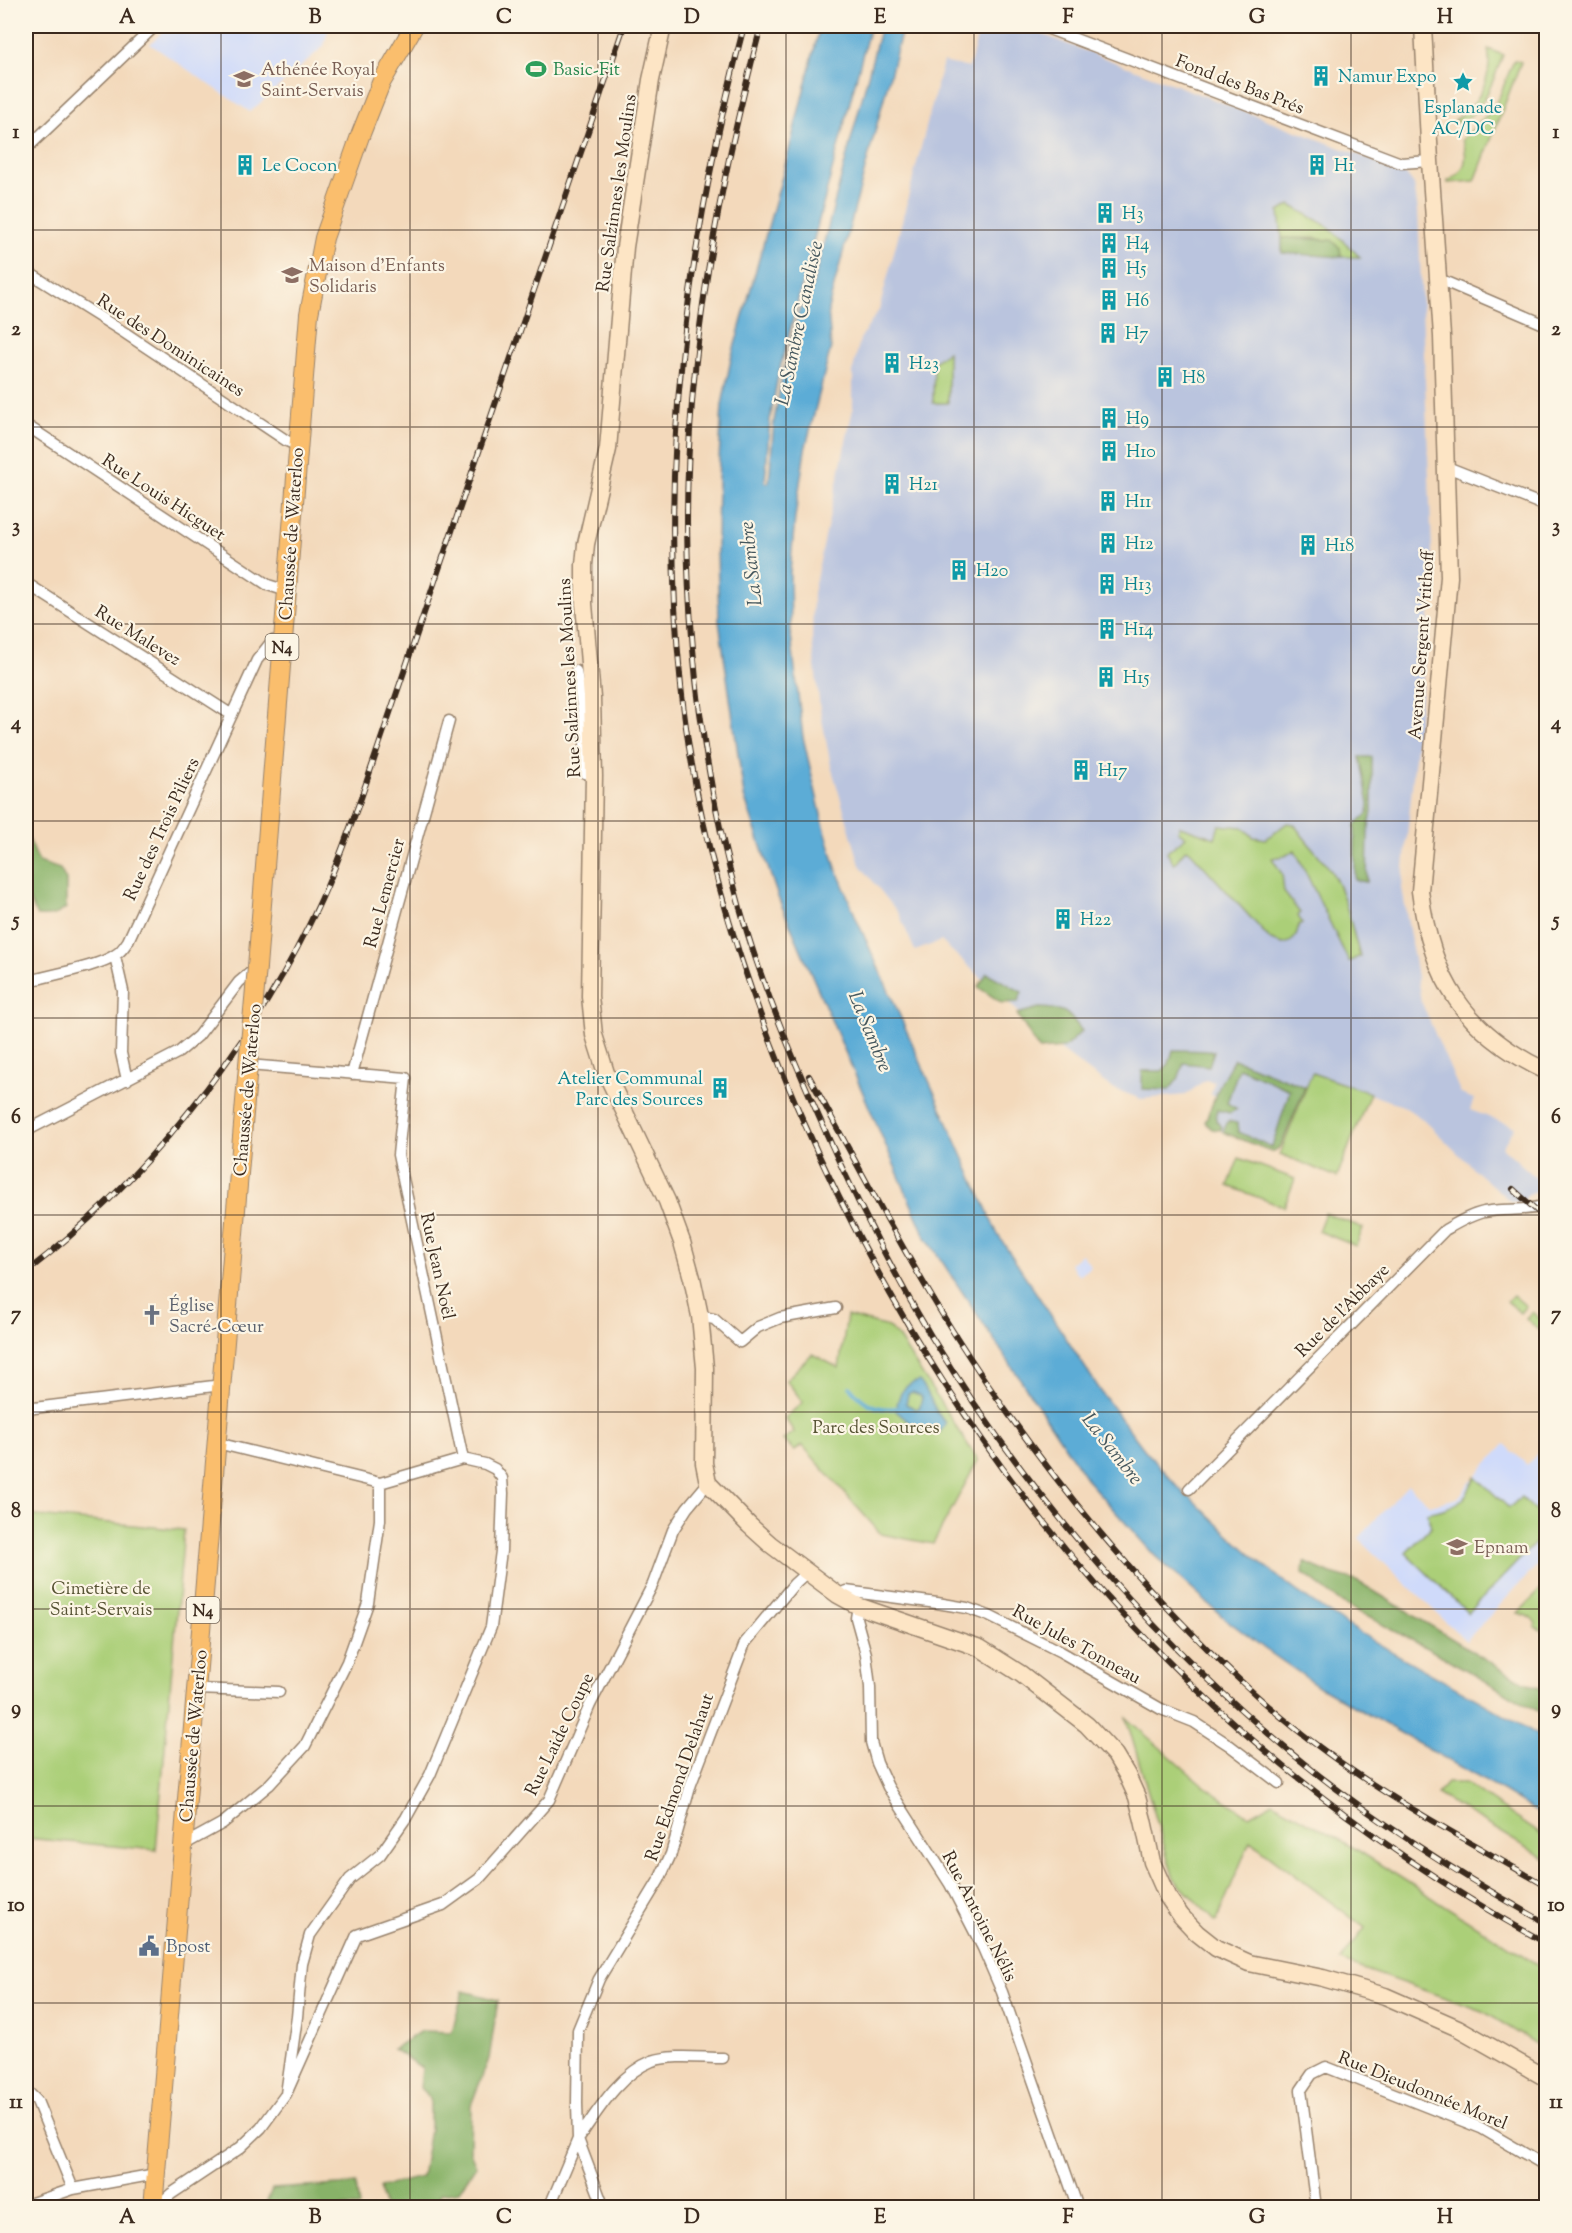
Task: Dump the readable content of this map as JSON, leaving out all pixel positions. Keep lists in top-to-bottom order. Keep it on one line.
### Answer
{"streets":{"main road":["Chaussée de Waterloo","N4"],"street":["Fond des Bas Prés","Rue Salzinnes les Moulins","Rue des Dominicaines","Rue Louis Hicguet","Rue Malevez","Avenue Sergent Vrithoff","Rue des Trois Piliers","Rue Lemercier","Rue Jean Noël","Rue de l'Abbaye","Rue Jules Tonneau","Rue Laide Coupe","Rue Edmond Delahaut","Rue Antoine Nélis","Rue Dieudonnée Morel"]},"crossings":[["Fond des Bas Prés","Avenue Sergent Vrithoff"],["Rue Salzinnes les Moulins","Rue Laide Coupe"],["Rue des Dominicaines","Chaussée de Waterloo"],["Rue Louis Hicguet","Chaussée de Waterloo"],["Chaussée de Waterloo","N4"],["Chaussée de Waterloo","Rue des Trois Piliers"],["Rue Malevez","Rue des Trois Piliers"],["N4","Rue Laide Coupe"],["Rue Lemercier","Rue Jean Noël"]],"water":["La Sambre Canalisée","La Sambre"],"parks":["Parc des Sources","Cimetière de Saint-Servais"],"places":{"sports":["Basic-Fit"],"building":["Namur Expo","Le Cocon","H1","H3","H4","H5","H6","H7","H23","H8","H9","H10","H21","H11","H12","H18","H20","H13","H14","H15","H17","H22","Atelier Communal Parc des Sources"],"school or university":["Athénée Royal Saint-Servais","Maison d'Enfants Solidaris","Epnam"],"place":["Esplanade AC/DC"],"church":["Église Sacré-Cœur"],"public building":["Bpost"]},"grid":{"columns":["A","B","C","D","E","F","G","H"],"rows":["1","2","3","4","5","6","7","8","9","10","11"]}}
